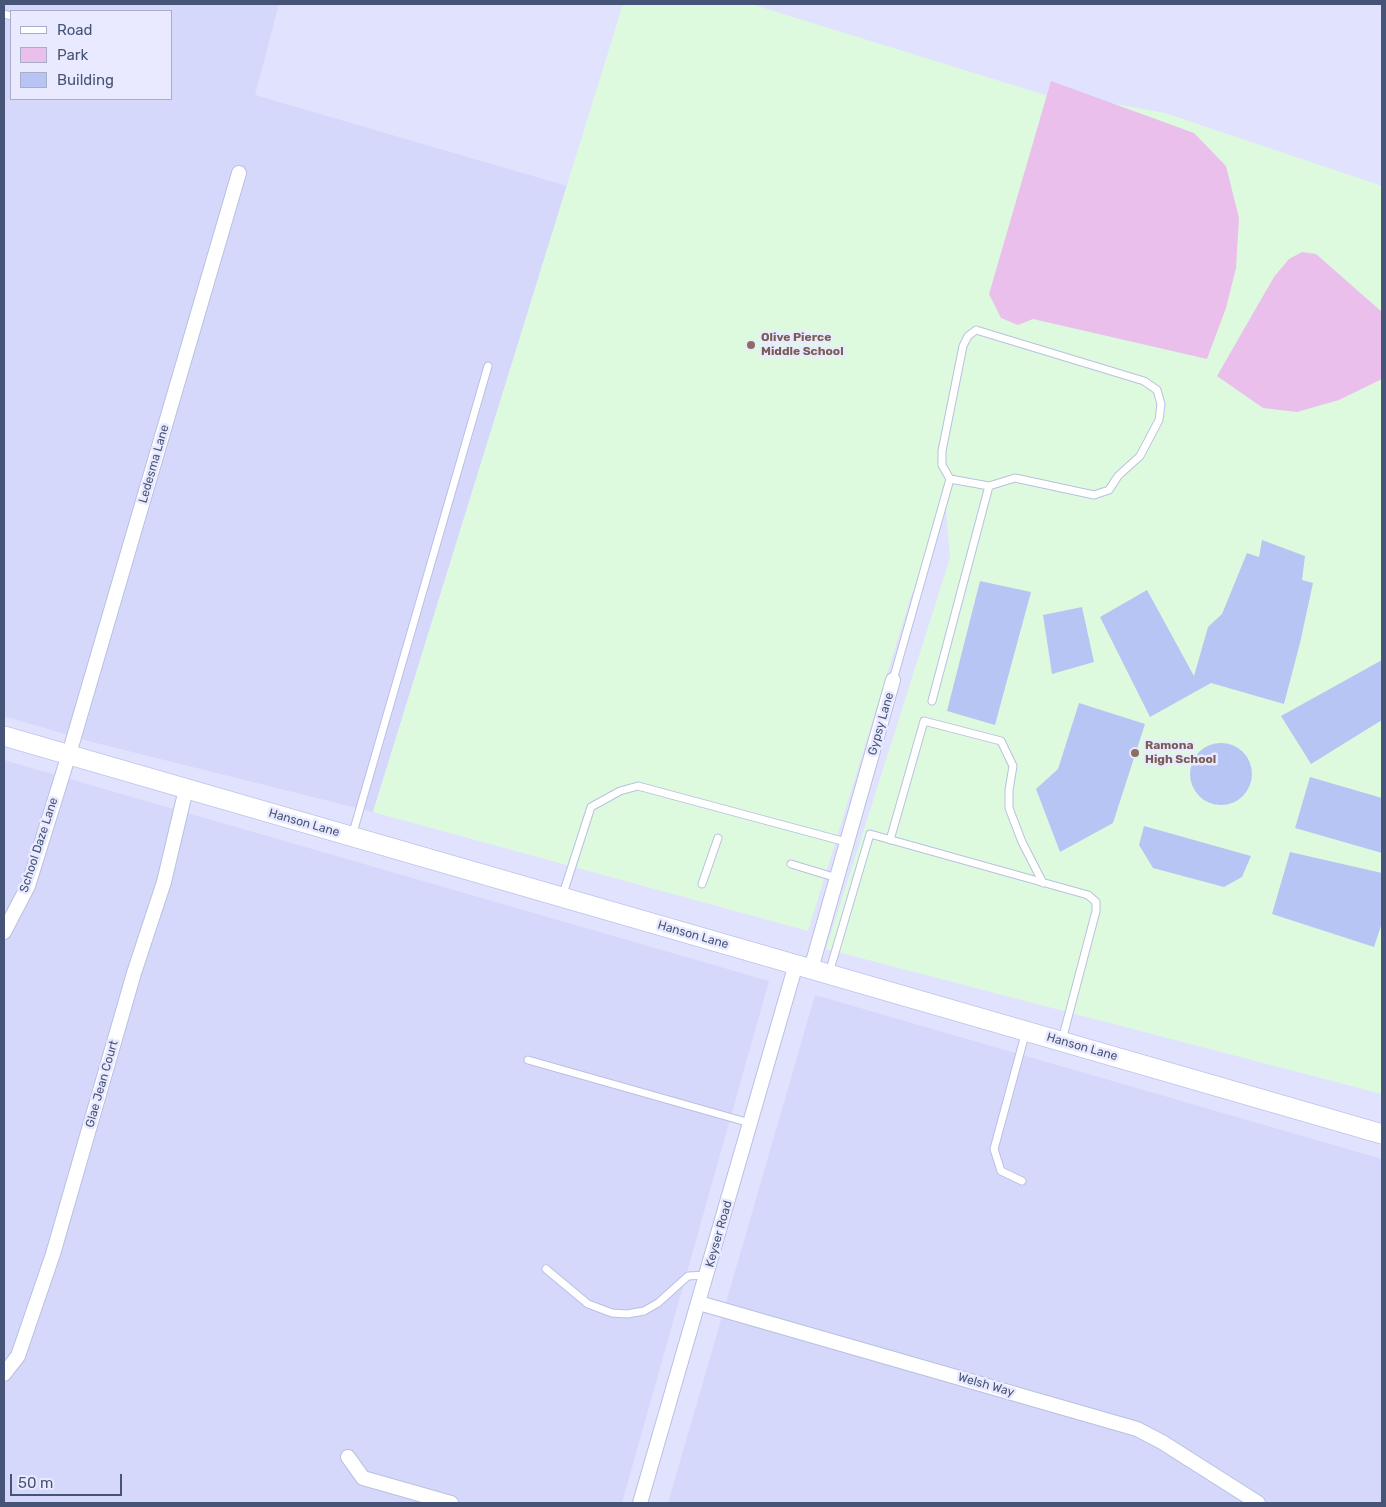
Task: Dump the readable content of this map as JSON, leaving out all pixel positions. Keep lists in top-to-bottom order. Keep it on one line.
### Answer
{"streets":{"main road":["Hanson Lane"],"street":["Ledesma Lane","Gypsy Lane","School Daze Lane","Glae Jean Court","Keyser Road","Welsh Way"]},"crossings":[["Ledesma Lane","Hanson Lane"],["Ledesma Lane","School Daze Lane"],["Gypsy Lane","Hanson Lane"],["Gypsy Lane","Keyser Road"],["Hanson Lane","School Daze Lane"],["Hanson Lane","Glae Jean Court"],["Hanson Lane","Keyser Road"],["Keyser Road","Welsh Way"]],"places":["Olive Pierce Middle School","Ramona High School"],"legend":["Road","Park","Building"],"scale_bar":"50 m"}
